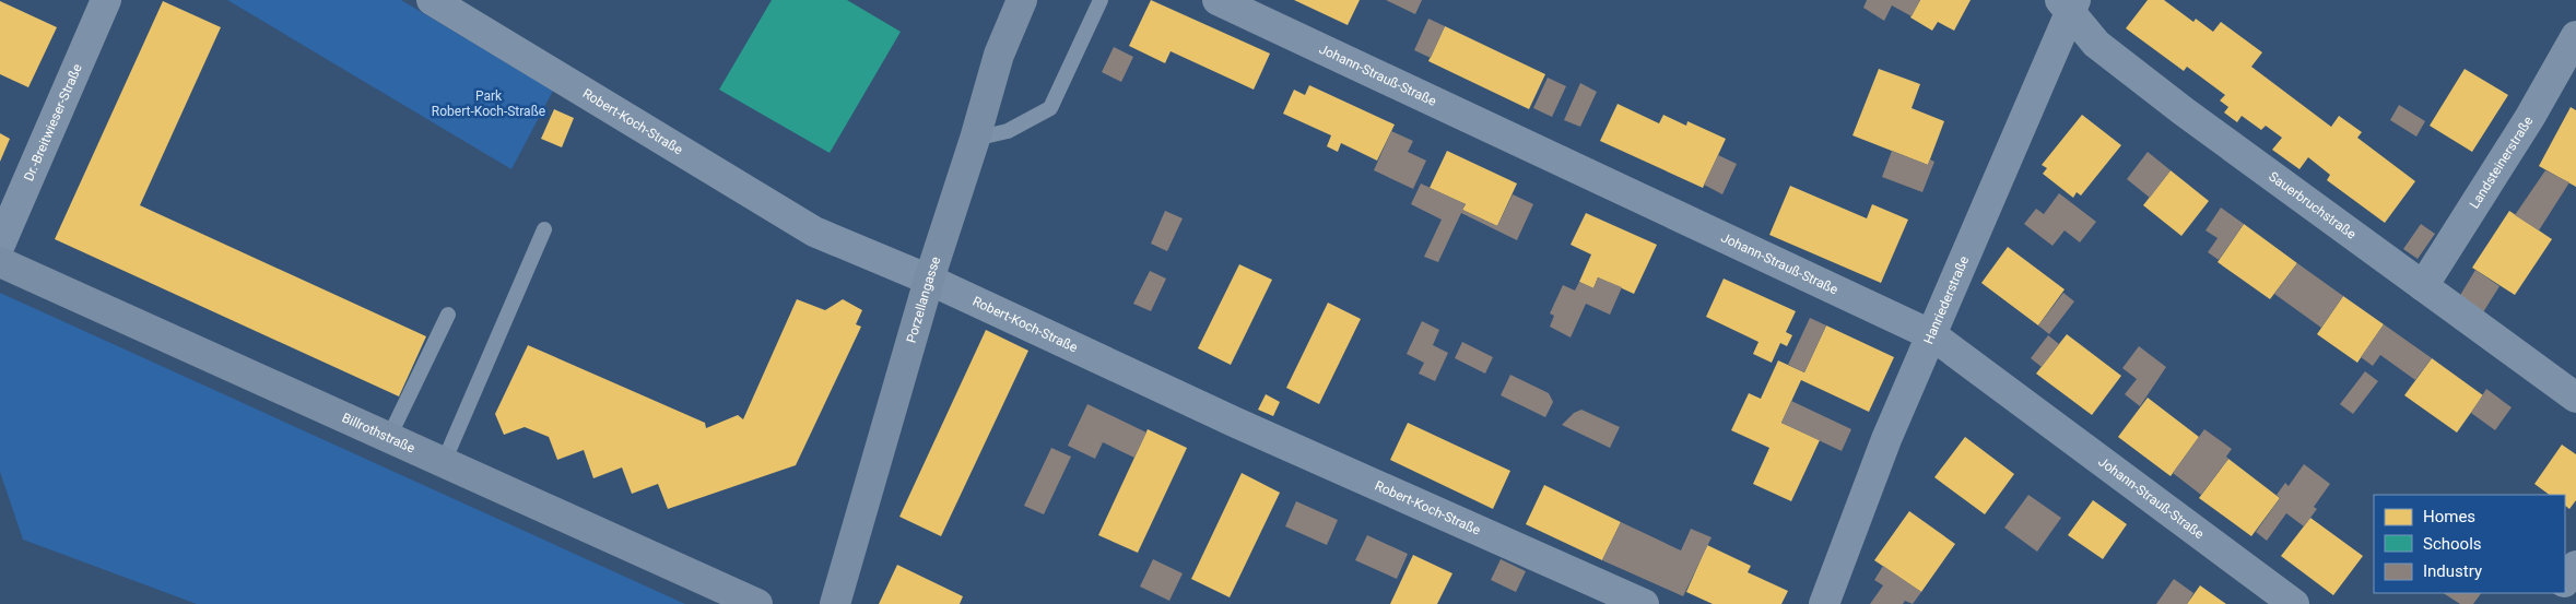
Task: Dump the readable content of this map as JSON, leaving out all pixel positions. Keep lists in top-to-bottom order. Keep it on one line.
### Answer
{"streets":{"street":["Johann-Strauß-Straße","Robert-Koch-Straße","Dr.-Breitwieser-Straße","Landsteinerstraße","Sauerbruchstraße","Porzellangasse","Hanriederstraße","Billrothstraße"]},"crossings":[["Johann-Strauß-Straße","Hanriederstraße"],["Robert-Koch-Straße","Porzellangasse"],["Landsteinerstraße","Sauerbruchstraße"],["Sauerbruchstraße","Hanriederstraße"]],"parks":["Park Robert-Koch-Straße"],"legend":["Homes","Schools","Industry"]}
